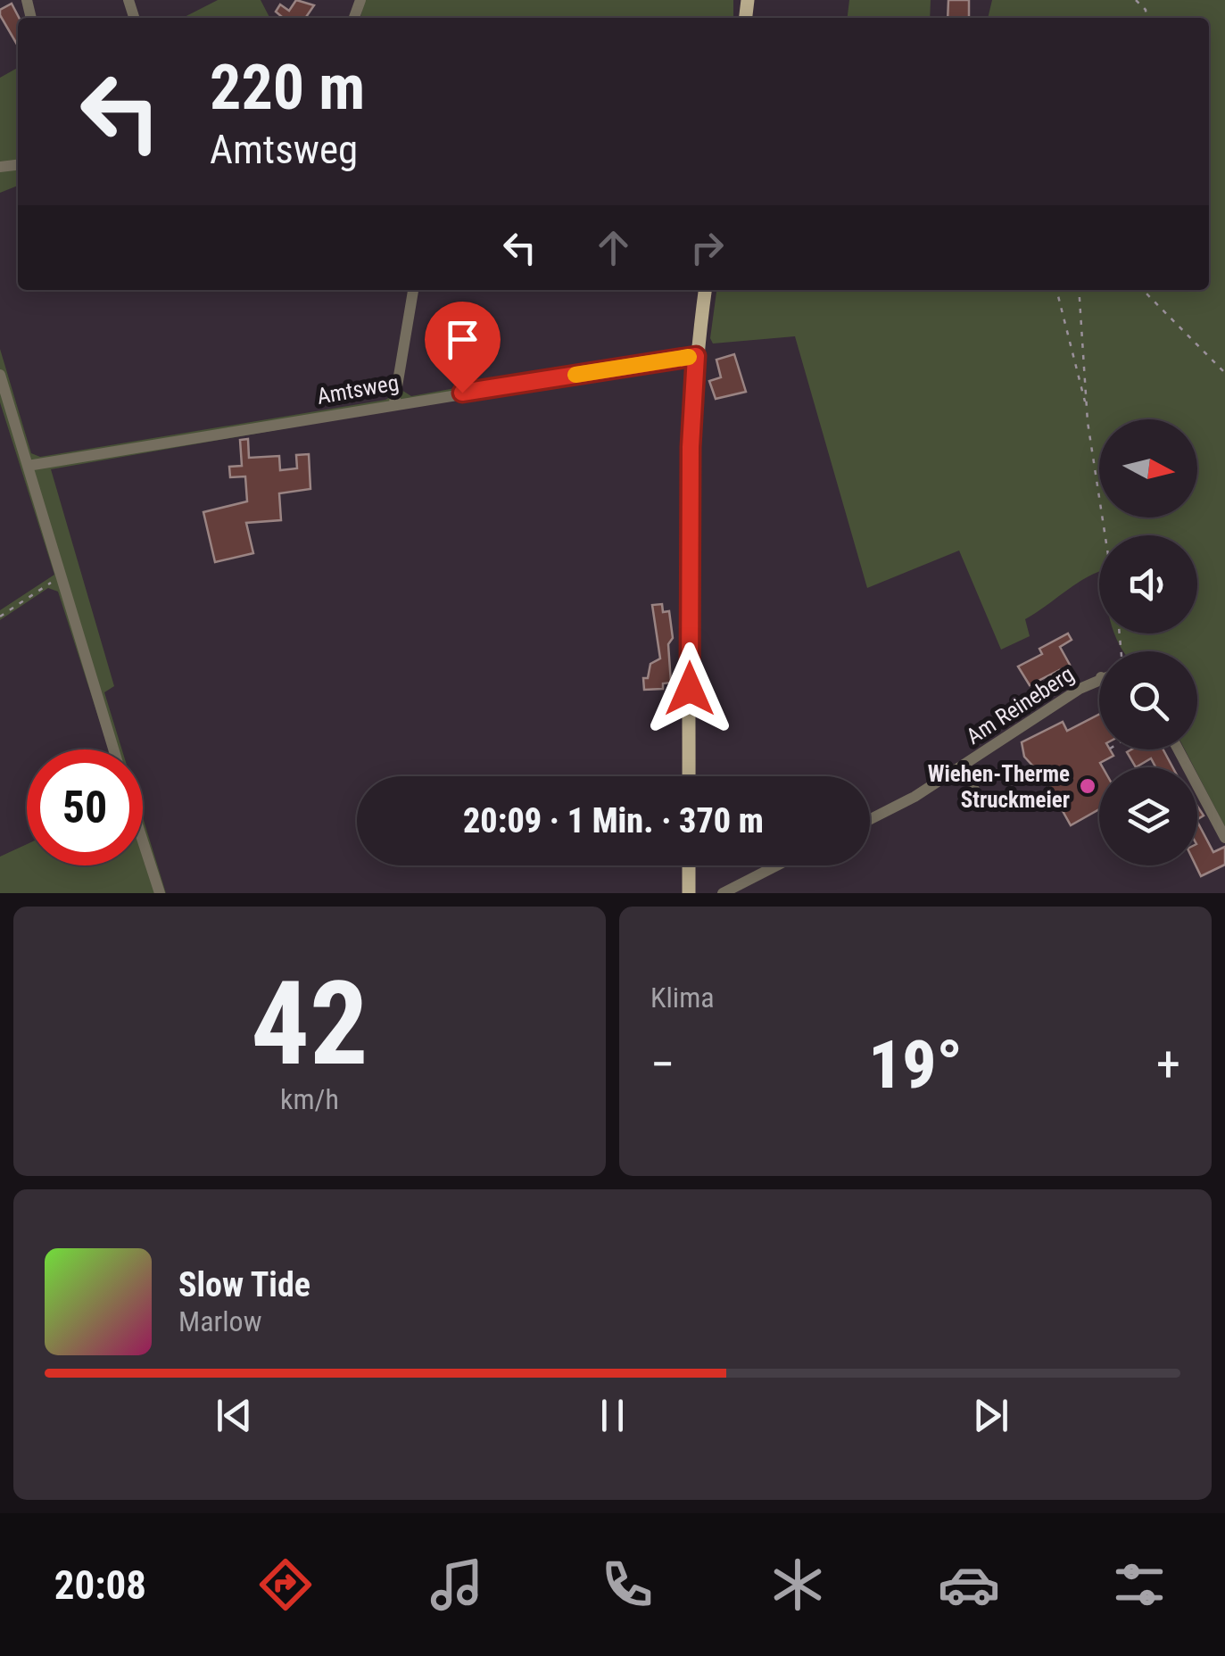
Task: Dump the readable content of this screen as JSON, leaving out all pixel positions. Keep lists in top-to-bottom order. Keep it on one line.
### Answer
{"streets":{"street":["Amtsweg","Am Reineberg"]},"places":["Wiehen-Therme Struckmeier"],"north":"right","page":{"turn":["220 m","Amtsweg"],"limit":"50","trip":"20:09 · 1 Min. · 370 m","tile":[["42","km/h"],"Klima"],"heat":["−","19°","+"],"song":["Slow Tide","Marlow"],"tabs":"20:08"}}
